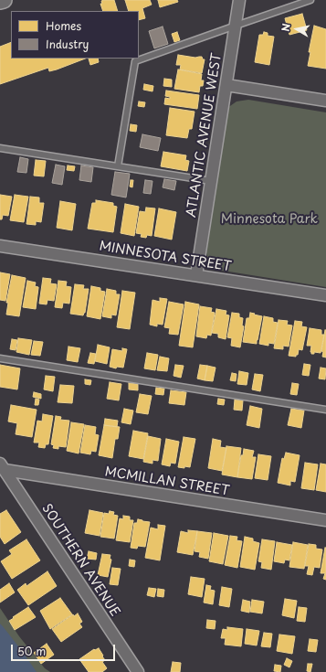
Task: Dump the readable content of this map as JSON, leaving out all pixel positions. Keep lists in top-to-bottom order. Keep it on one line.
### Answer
{"streets":{"street":["ATLANTIC AVENUE WEST","MINNESOTA STREET","MCMILLAN STREET","SOUTHERN AVENUE"]},"crossings":[["ATLANTIC AVENUE WEST","MINNESOTA STREET"],["MCMILLAN STREET","SOUTHERN AVENUE"]],"parks":["Minnesota Park"],"legend":["Homes","Industry"],"scale_bar":"50 m","north":"left"}
